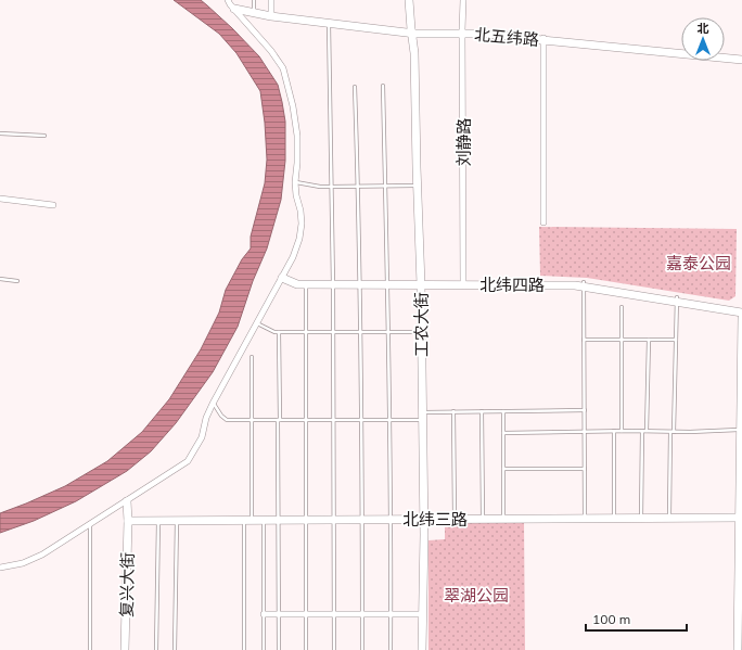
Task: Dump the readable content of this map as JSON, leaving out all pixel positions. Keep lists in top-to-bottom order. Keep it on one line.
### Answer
{"streets":{"street":["北五纬路","刘静路","北纬四路","工农大街","北纬三路","复兴大街"]},"crossings":[["北五纬路","刘静路"],["北五纬路","工农大街"],["刘静路","北纬四路"],["北纬四路","工农大街"],["工农大街","北纬三路"],["北纬三路","复兴大街"]],"parks":["嘉泰公园","翠湖公园"],"scale_bar":"100 m","north":"top"}
